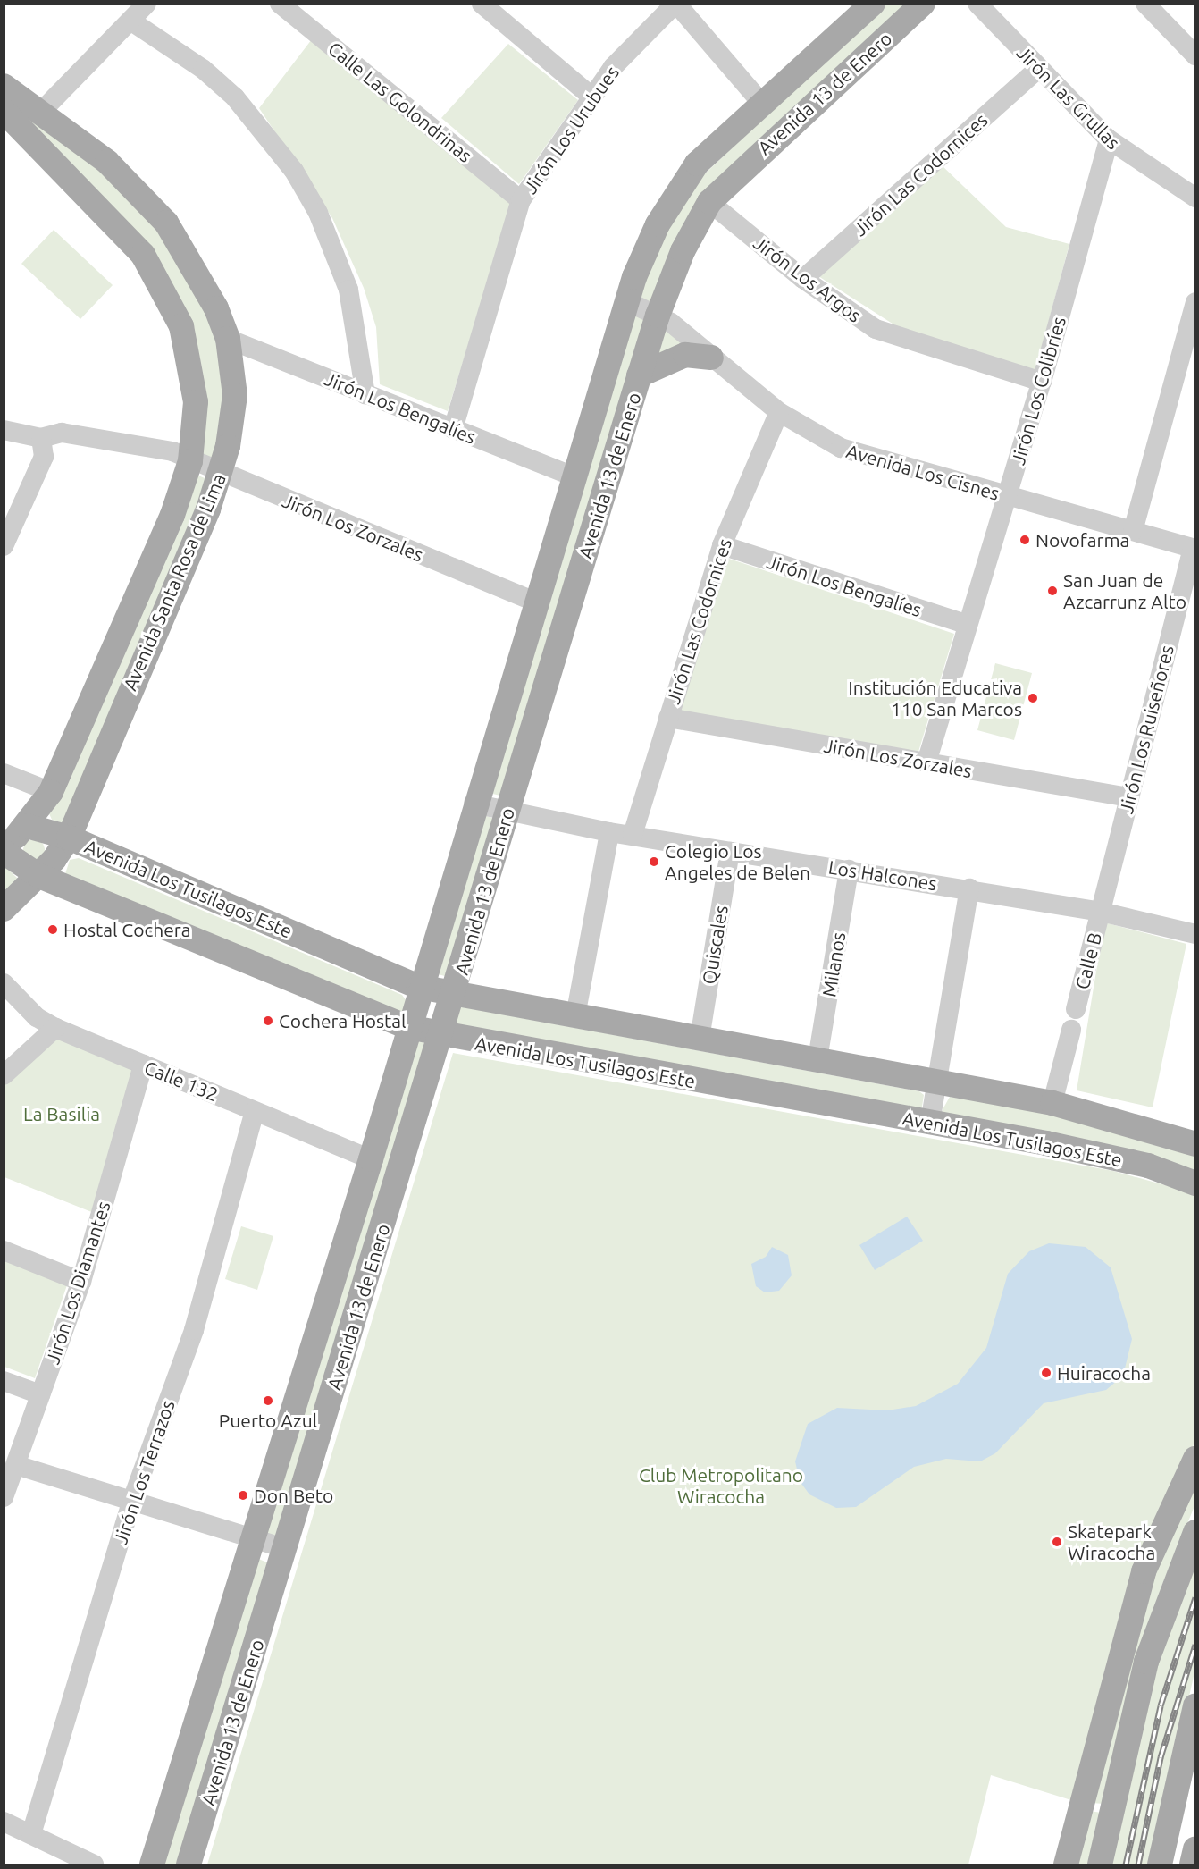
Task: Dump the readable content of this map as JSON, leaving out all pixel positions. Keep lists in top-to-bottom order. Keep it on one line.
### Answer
{"streets":{"main road":["Avenida 13 de Enero","Avenida Santa Rosa de Lima","Avenida Los Tusilagos Este"],"street":["Jirón Las Grullas","Calle Las Golondrinas","Jirón Los Urubues","Jirón Las Codornices","Jirón Los Argos","Jirón Los Colibríes","Jirón Los Bengalíes","Avenida Los Cisnes","Jirón Los Zorzales","Jirón Los Ruiseñores","Los Halcones","Quiscales","Calle B","Milanos","Calle 132","Jirón Los Diamantes","Jirón Los Terrazos"]},"crossings":[["Avenida 13 de Enero","Jirón Los Argos"],["Avenida 13 de Enero","Jirón Los Bengalíes"],["Avenida 13 de Enero","Avenida Los Cisnes"],["Avenida 13 de Enero","Jirón Los Zorzales"],["Avenida 13 de Enero","Los Halcones"],["Avenida 13 de Enero","Avenida Los Tusilagos Este"],["Avenida 13 de Enero","Calle 132"],["Jirón Las Grullas","Jirón Las Codornices"],["Jirón Las Grullas","Jirón Los Colibríes"],["Calle Las Golondrinas","Jirón Los Urubues"],["Jirón Los Urubues","Jirón Los Bengalíes"],["Jirón Las Codornices","Jirón Los Argos"],["Jirón Las Codornices","Jirón Los Bengalíes"],["Jirón Las Codornices","Avenida Los Cisnes"],["Jirón Las Codornices","Jirón Los Zorzales"],["Jirón Las Codornices","Los Halcones"],["Jirón Los Argos","Jirón Los Colibríes"],["Jirón Los Colibríes","Jirón Los Bengalíes"],["Jirón Los Colibríes","Avenida Los Cisnes"],["Jirón Los Colibríes","Jirón Los Zorzales"],["Jirón Los Bengalíes","Avenida Santa Rosa de Lima"],["Avenida Los Cisnes","Jirón Los Ruiseñores"],["Jirón Los Zorzales","Avenida Santa Rosa de Lima"],["Jirón Los Zorzales","Jirón Los Ruiseñores"],["Avenida Santa Rosa de Lima","Avenida Los Tusilagos Este"],["Jirón Los Ruiseñores","Los Halcones"],["Jirón Los Ruiseñores","Calle B"],["Los Halcones","Quiscales"],["Los Halcones","Calle B"],["Los Halcones","Milanos"],["Avenida Los Tusilagos Este","Quiscales"],["Avenida Los Tusilagos Este","Milanos"],["Calle 132","Jirón Los Diamantes"],["Calle 132","Jirón Los Terrazos"]],"parks":["La Basilia","Club Metropolitano Wiracocha"],"places":["Novofarma","San Juan de Azcarrunz Alto","Institución Educativa 110 San Marcos","Colegio Los Angeles de Belen","Hostal Cochera","Cochera Hostal","Huiracocha","Puerto Azul","Don Beto","Skatepark Wiracocha"]}
